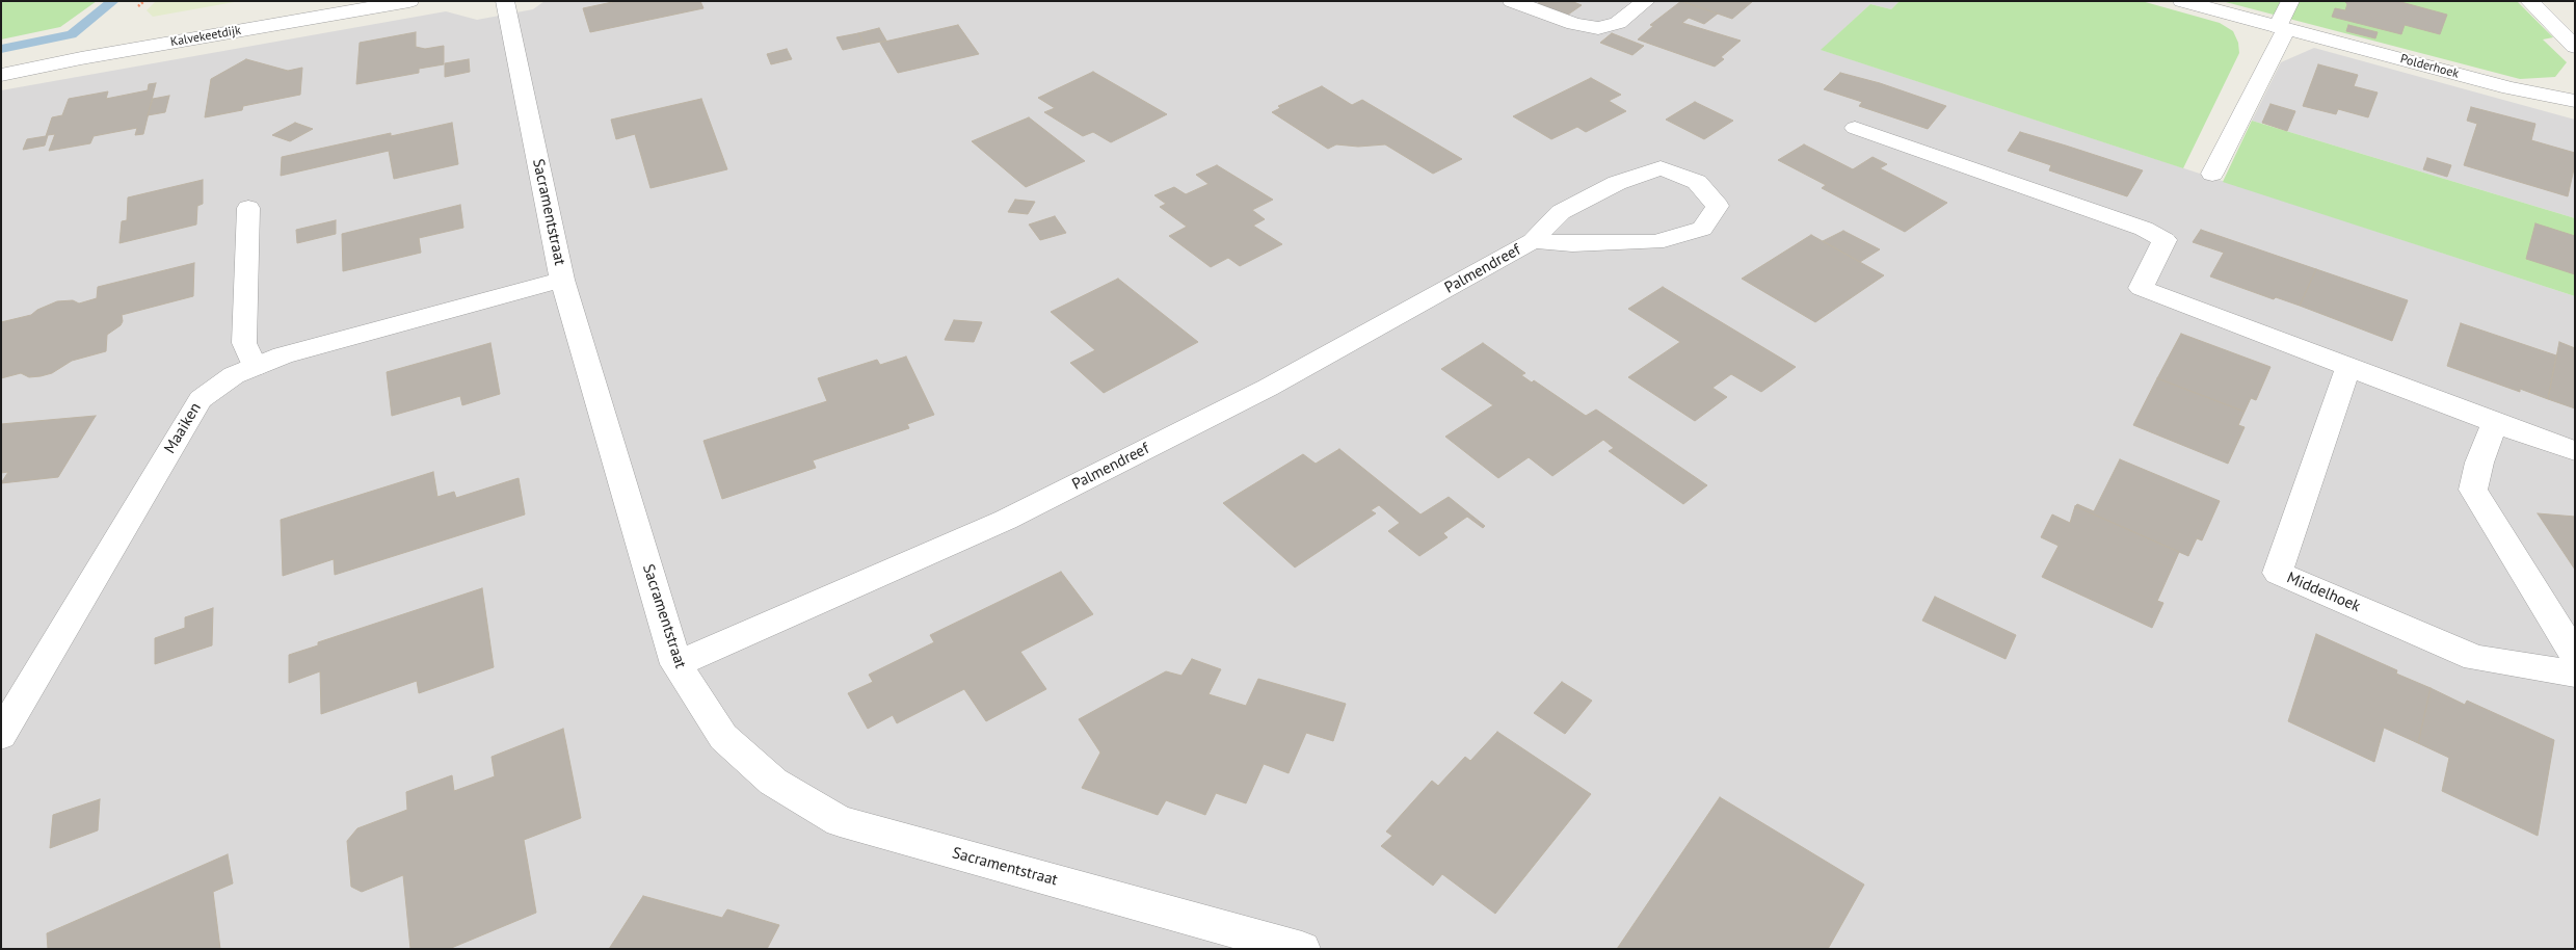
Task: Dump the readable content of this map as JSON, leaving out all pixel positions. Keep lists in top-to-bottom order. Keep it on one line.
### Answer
{"streets":{"street":["Kalvekeetdijk","Polderhoek","Sacramentstraat","Palmendreef","Maaiken","Middelhoek"]},"crossings":[["Sacramentstraat","Palmendreef"],["Sacramentstraat","Maaiken"]]}
